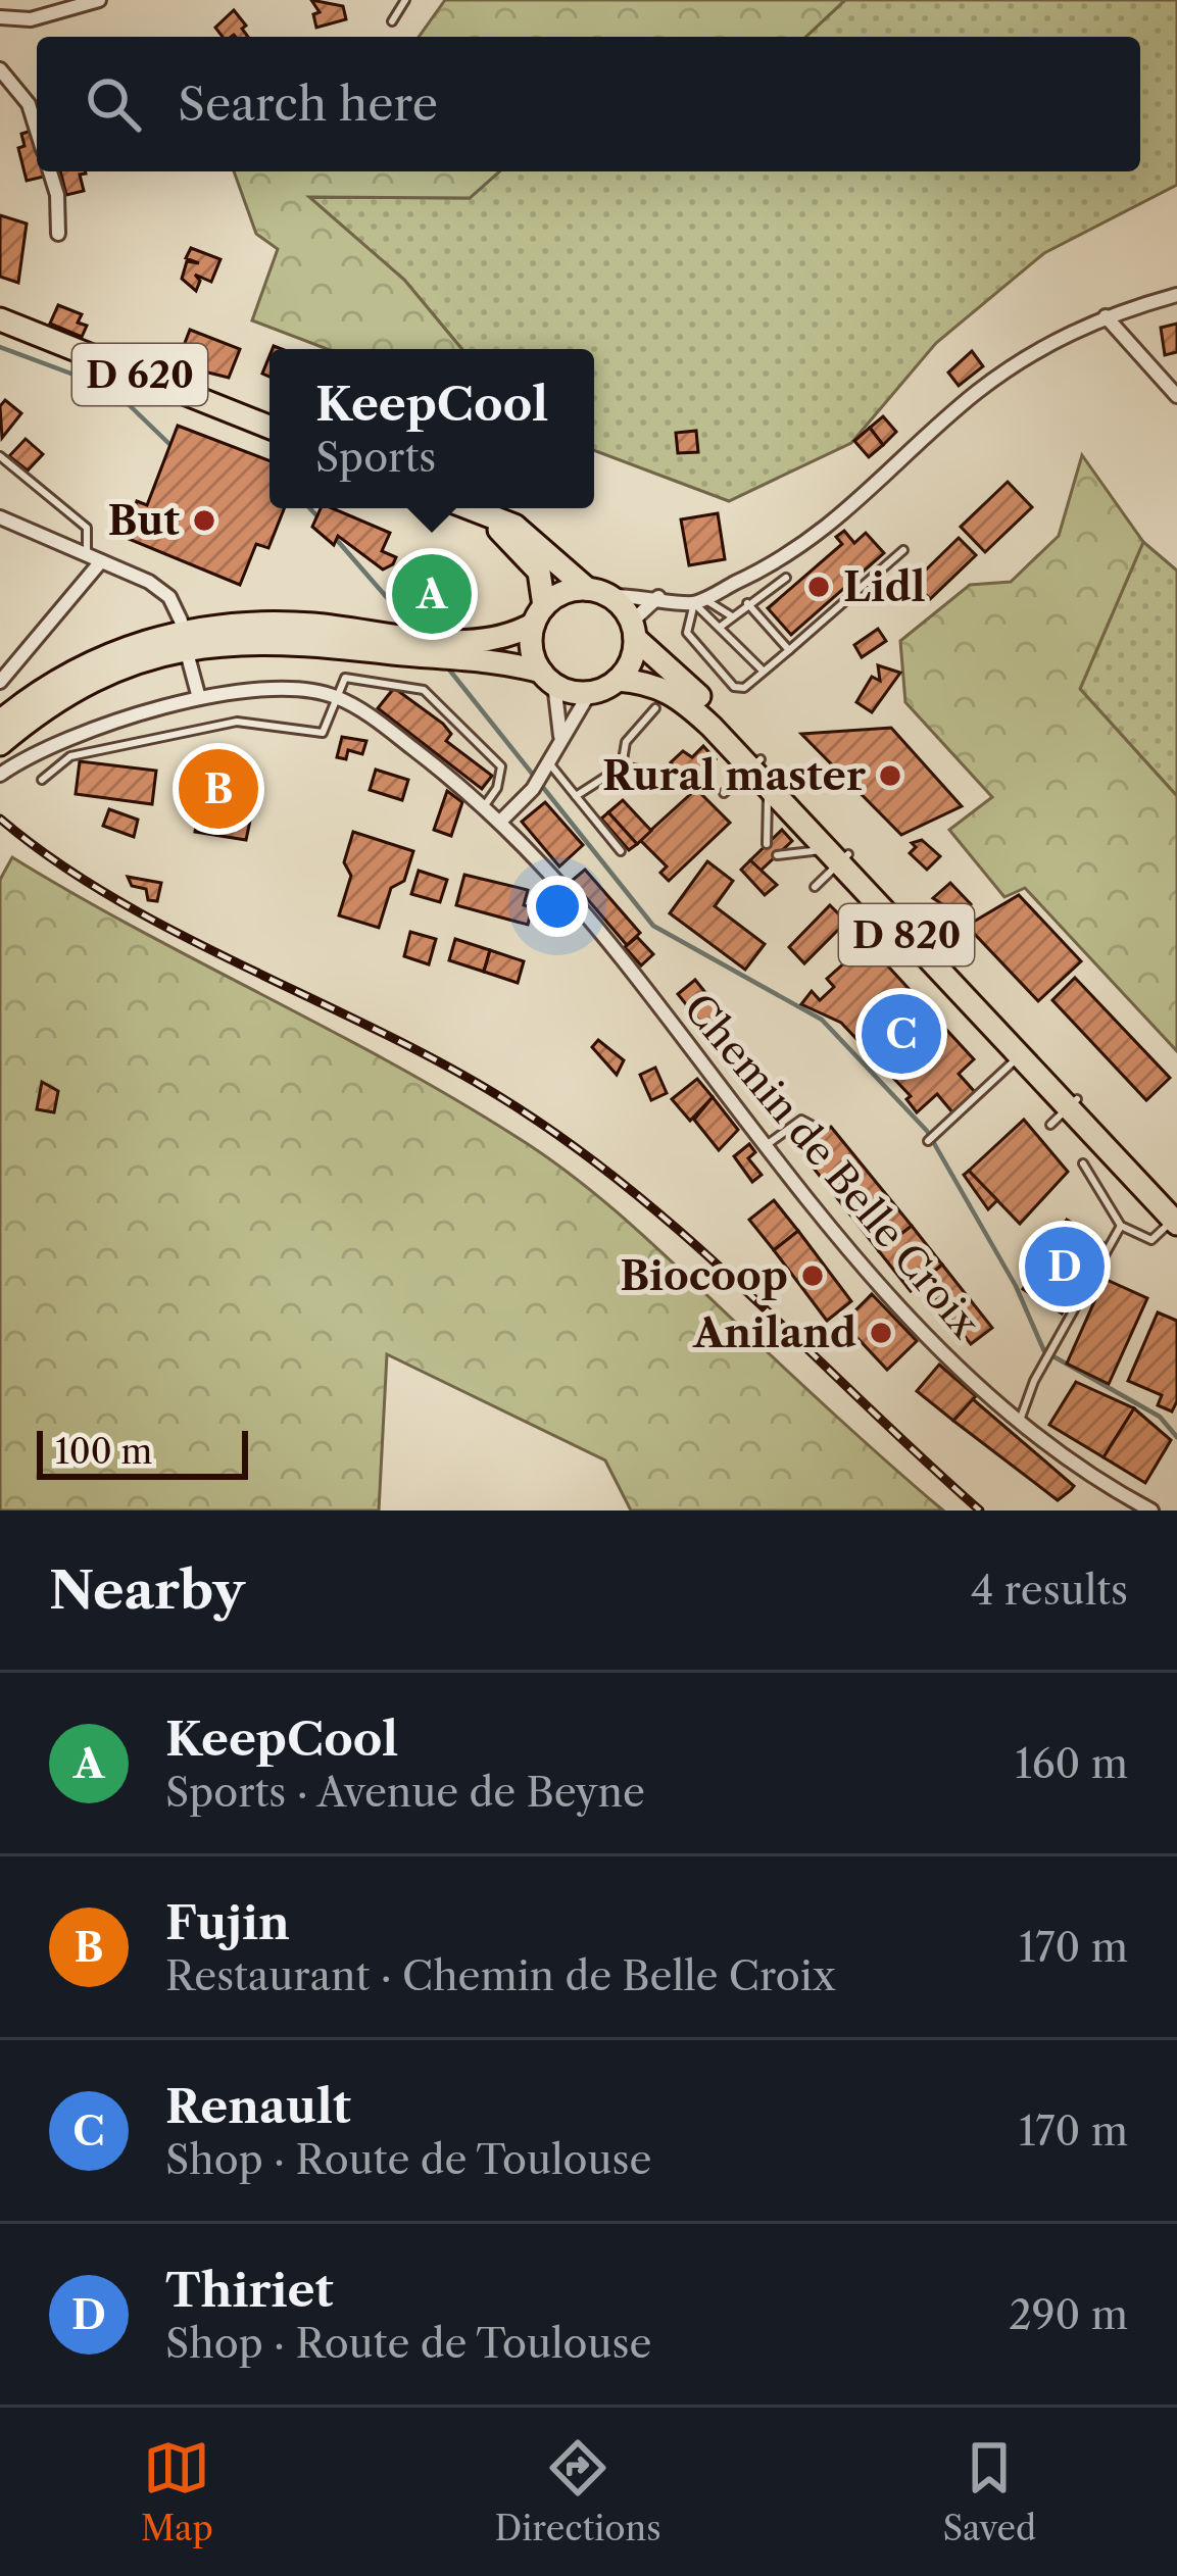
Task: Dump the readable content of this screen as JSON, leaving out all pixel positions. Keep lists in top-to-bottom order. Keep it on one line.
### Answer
{"streets":{"main road":["D 620","D 820"],"street":["Chemin de Belle Croix"]},"places":["But","Lidl","Rural master","Biocoop","Aniland"],"scale_bar":"100 m","page":{"search":"Search here","popup":["KeepCool","Sports"],"pins":["A","B","C","D"],"scale":"100 m","heading":["Nearby","4 results"],"list":[{"mark":"A","name":"KeepCool","note":"Sports · Avenue de Beyne","value":"160 m"},{"mark":"B","name":"Fujin","note":"Restaurant · Chemin de Belle Croix","value":"170 m"},{"mark":"C","name":"Renault","note":"Shop · Route de Toulouse","value":"170 m"},{"mark":"D","name":"Thiriet","note":"Shop · Route de Toulouse","value":"290 m"}],"nav":["Map","Directions","Saved"]}}
